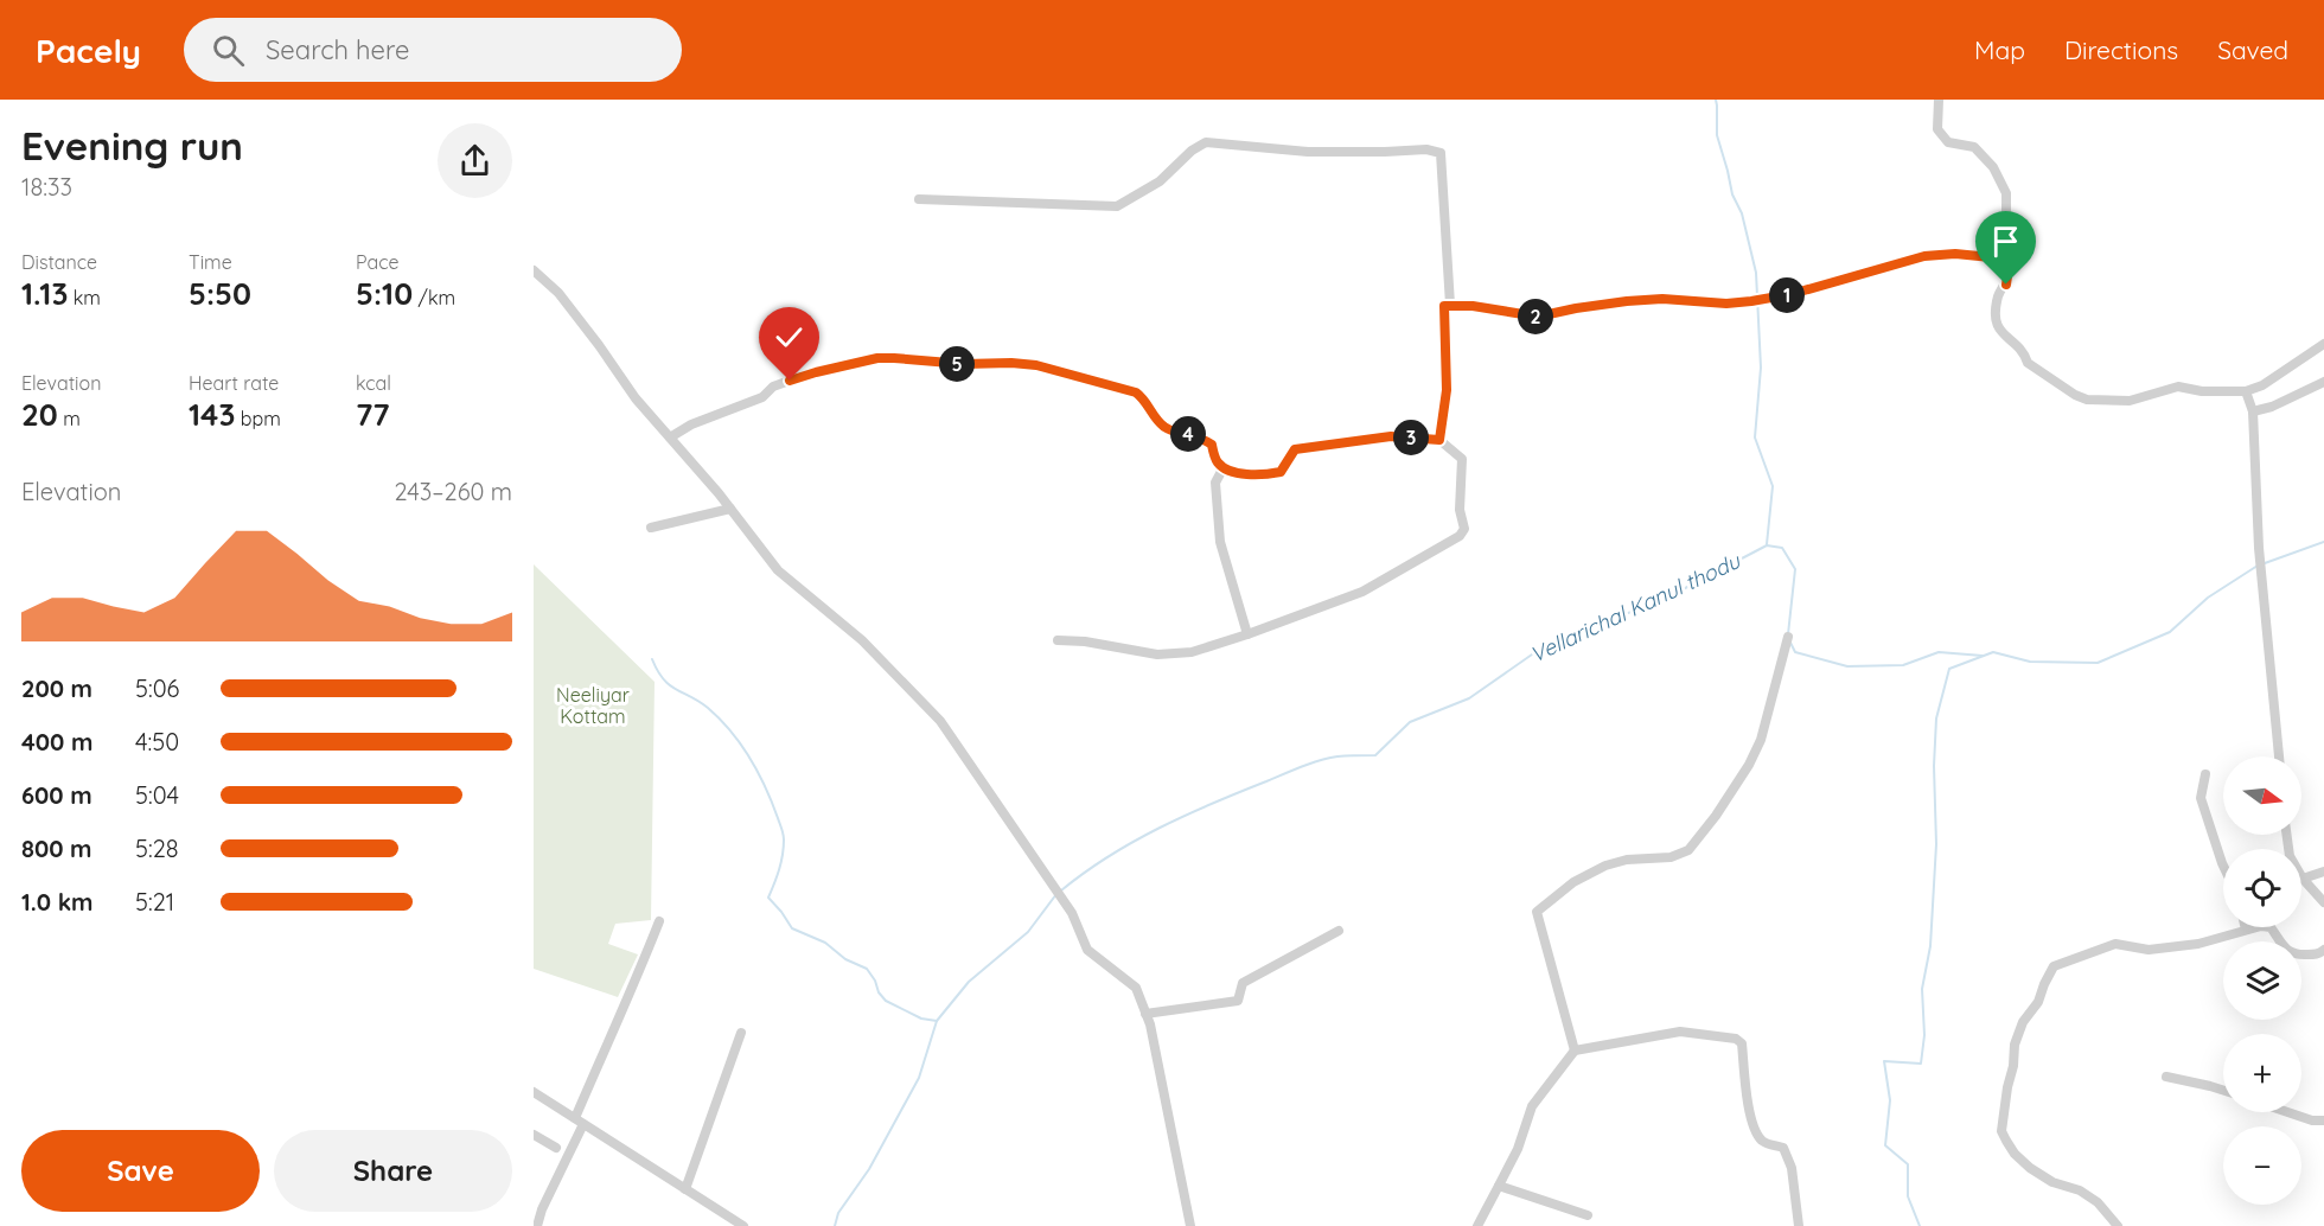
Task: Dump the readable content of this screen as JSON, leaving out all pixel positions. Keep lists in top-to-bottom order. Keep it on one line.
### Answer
{"water":["Vellarichal Kanul thodu"],"parks":["Neeliyar Kottam"],"north":"right","page":{"header":"Pacely","search":"Search here","nav":["Map","Directions","Saved"],"heading":["Evening run","18:33"],"stats":[["Distance","1.13 km"],["Time","5:50"],["Pace","5:10 /km"],["Elevation","20 m"],["Heart rate","143 bpm"],["kcal","77"]],"pins":["1","2","5","4","3"],"chart":["Elevation","243–260 m"],"list":[{"name":"200 m","note":"5:06"},{"name":"400 m","note":"4:50"},{"name":"600 m","note":"5:04"},{"name":"800 m","note":"5:28"},{"name":"1.0 km","note":"5:21"}],"map_buttons":["+","−"],"buttons":["Save","Share"]}}
